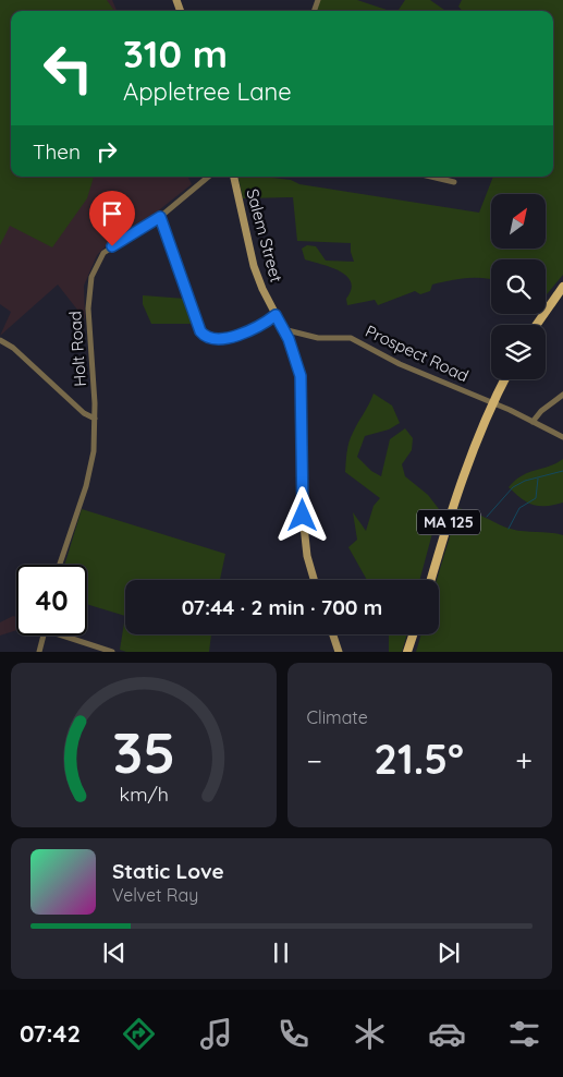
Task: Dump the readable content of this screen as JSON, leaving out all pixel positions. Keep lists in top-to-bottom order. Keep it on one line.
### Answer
{"streets":{"main road":["MA 125"],"street":["Salem Street","Holt Road","Prospect Road"]},"crossings":[["Salem Street","Prospect Road"],["Prospect Road","MA 125"]],"north":"top right","page":{"turn":["310 m","Appletree Lane"],"then":"Then","limit":"40","trip":"07:44 · 2 min · 700 m","tile":"Climate","heat":["−","21.5°","+"],"song":["Static Love","Velvet Ray"],"tabs":"07:42","gauge":["35","km/h"]}}
